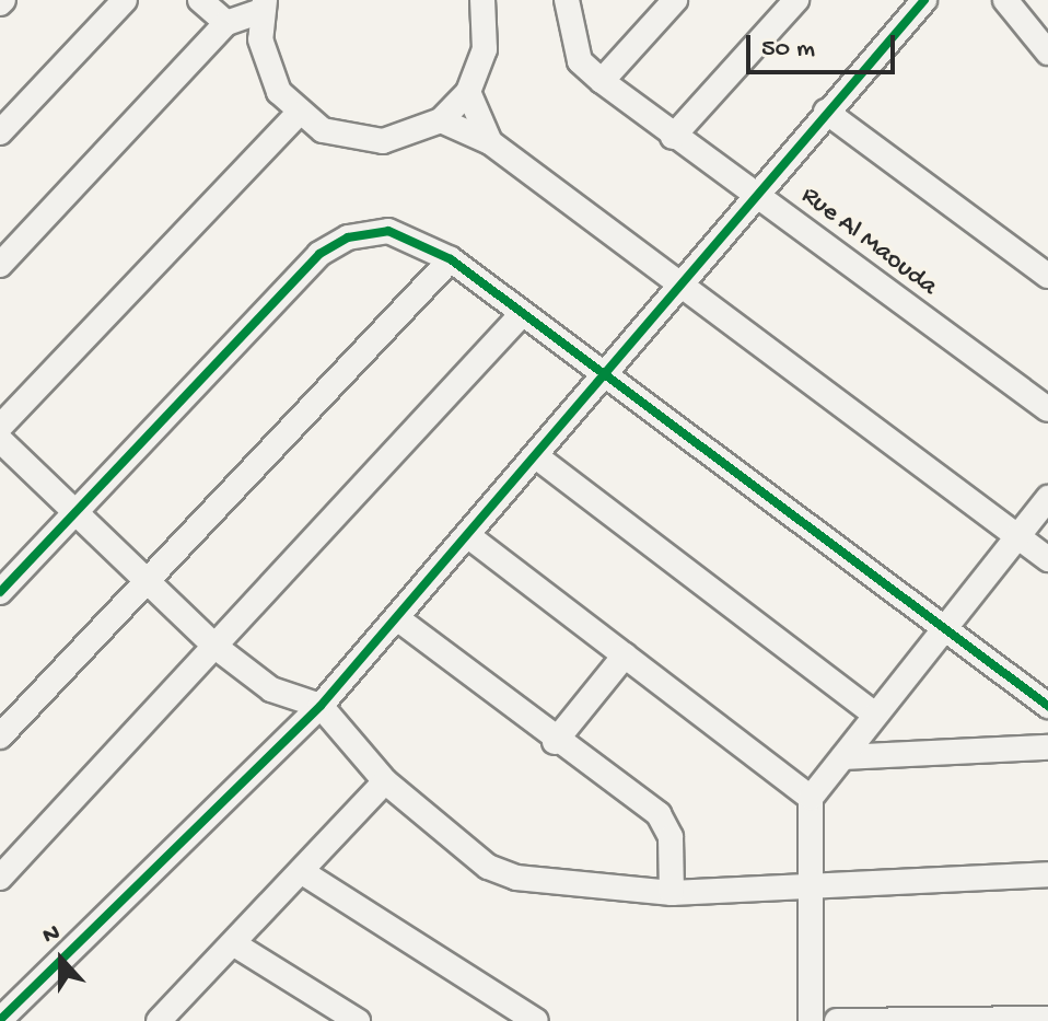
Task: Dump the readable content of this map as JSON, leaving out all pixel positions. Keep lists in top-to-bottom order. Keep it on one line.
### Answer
{"streets":{"street":["Rue Al Maouda"]},"scale_bar":"50 m","north":"top"}
